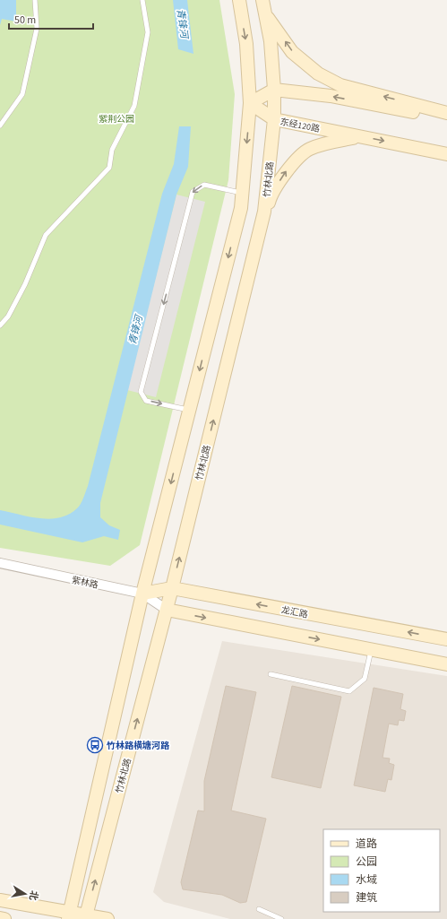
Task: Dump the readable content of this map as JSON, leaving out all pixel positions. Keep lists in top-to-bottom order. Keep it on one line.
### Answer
{"streets":{"main road":["东经120路","竹林北路","龙汇路"],"street":["紫林路"]},"crossings":[["东经120路","竹林北路"],["竹林北路","紫林路"],["竹林北路","龙汇路"],["紫林路","龙汇路"]],"water":["青锋河"],"parks":["紫荆公园"],"places":{"bus stop":["竹林路横塘河路"]},"legend":["道路","公园","水域","建筑"],"scale_bar":"50 m","north":"right"}
